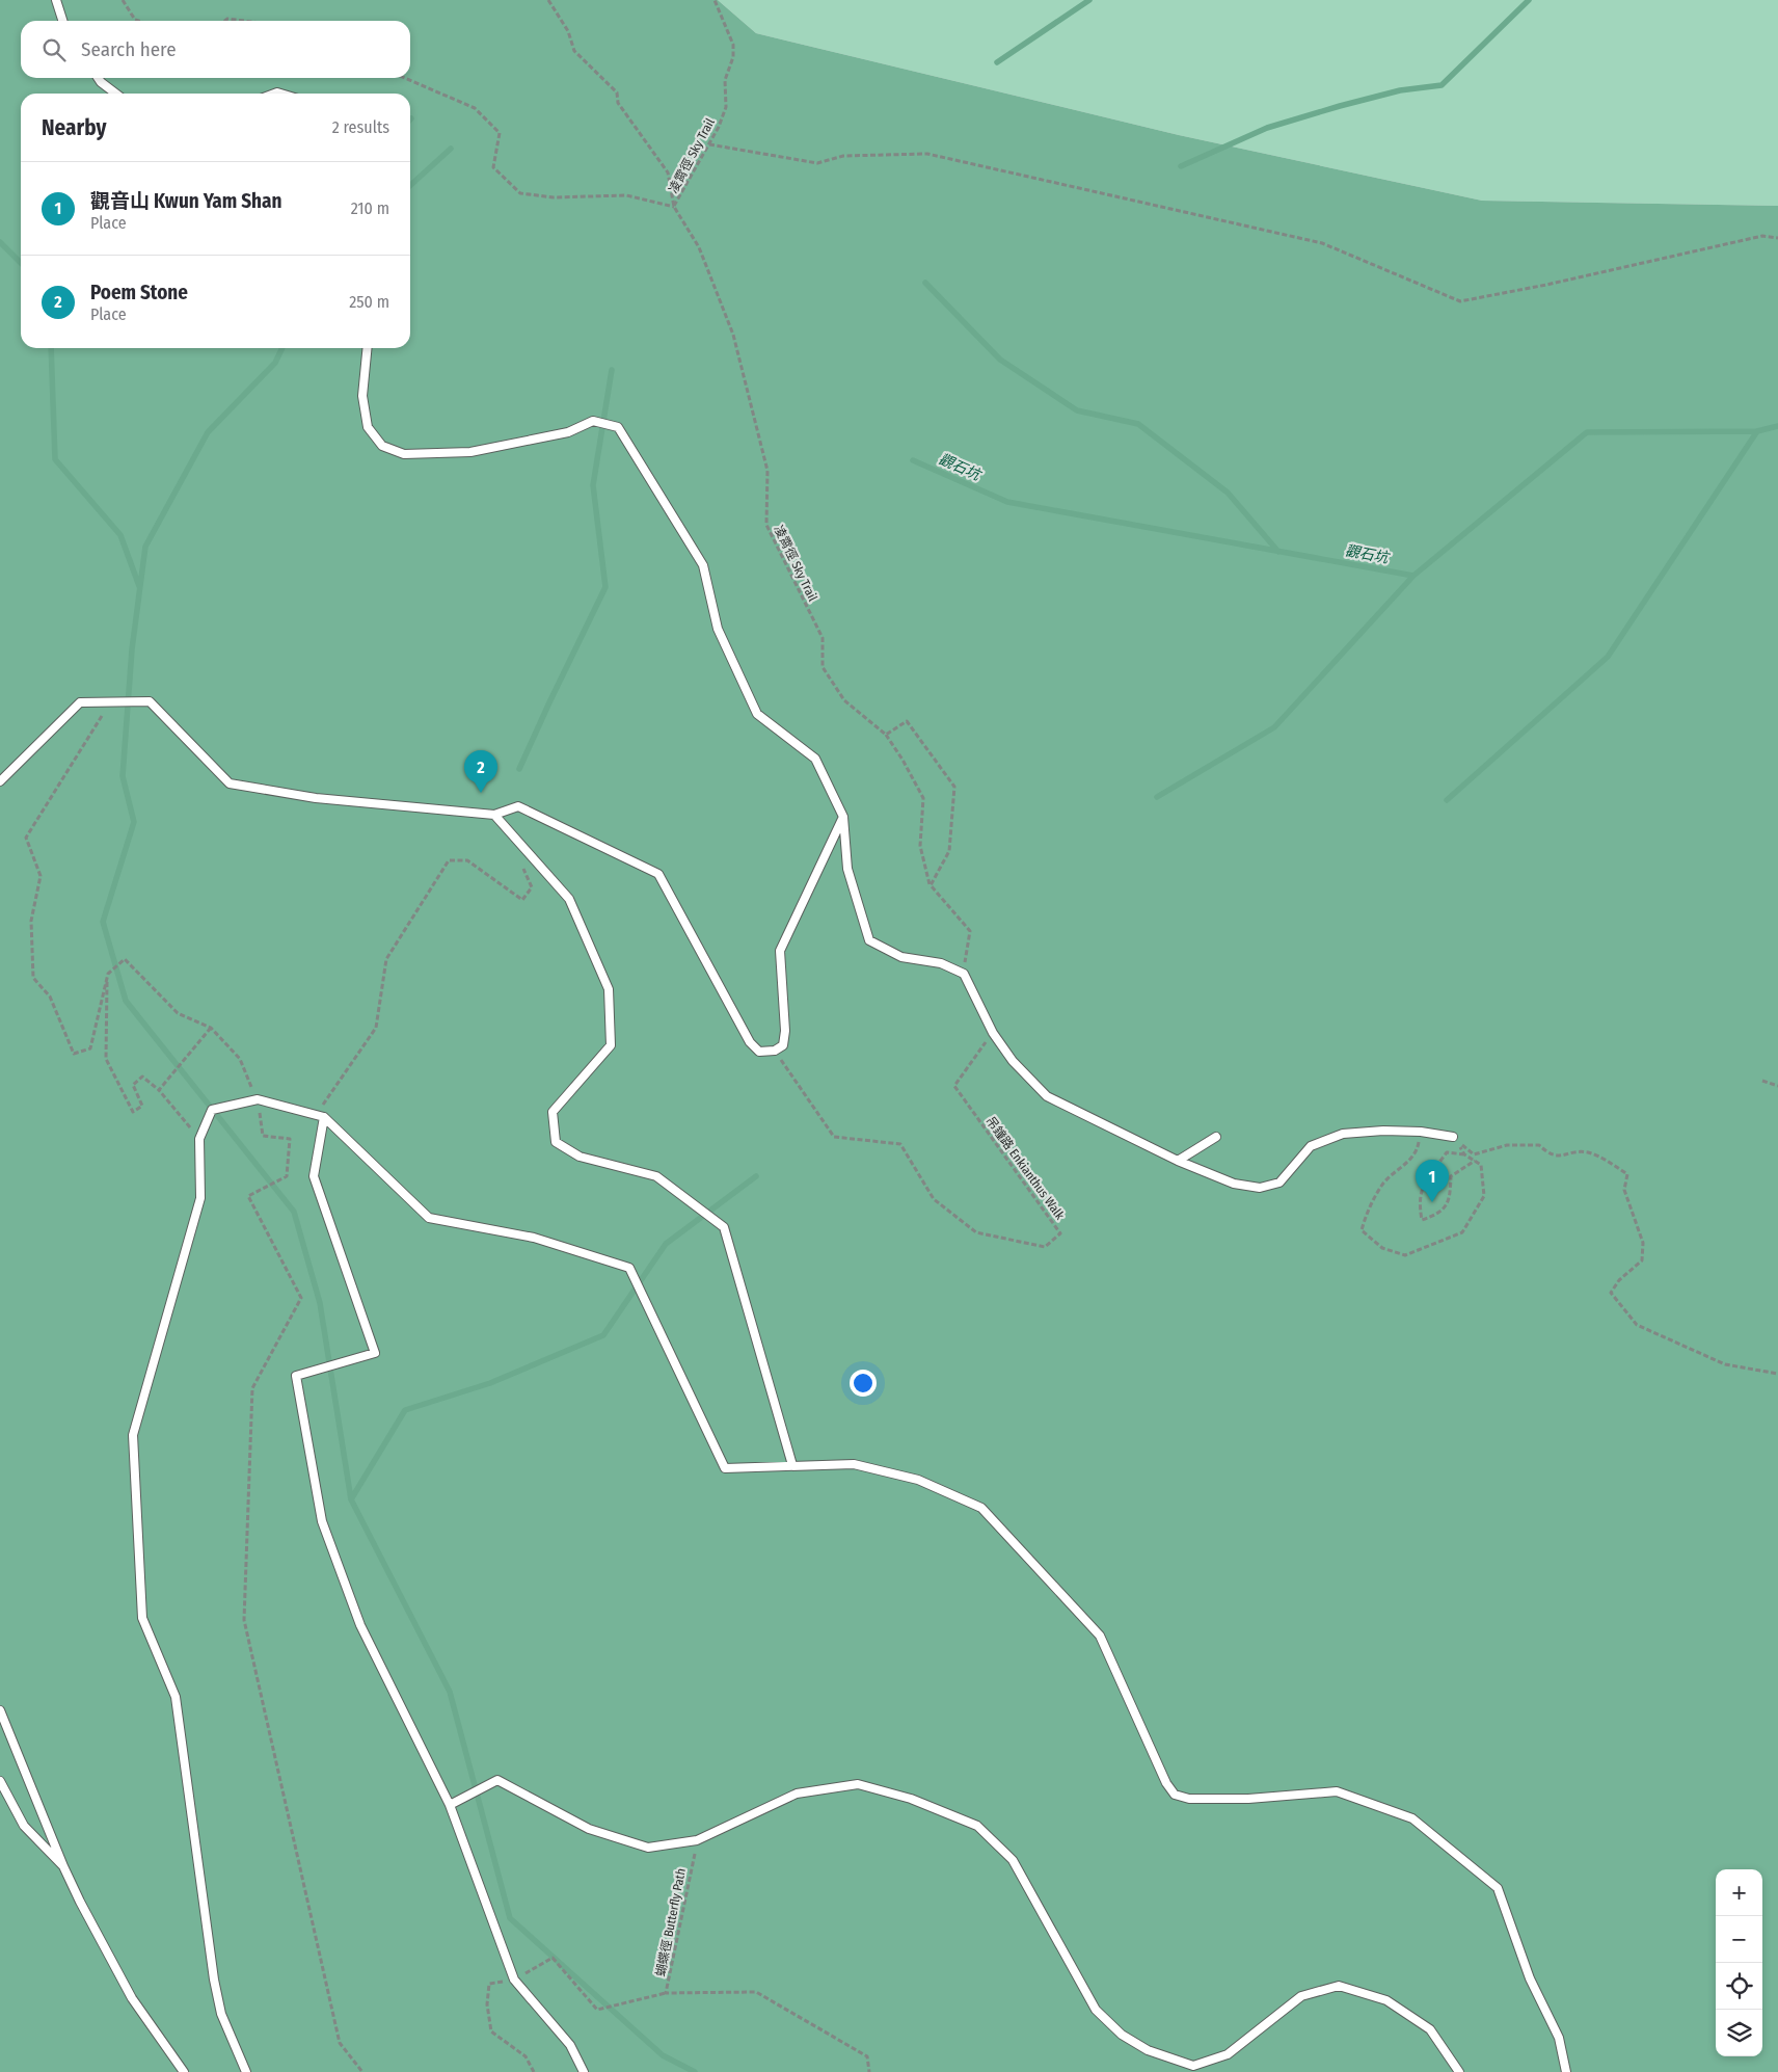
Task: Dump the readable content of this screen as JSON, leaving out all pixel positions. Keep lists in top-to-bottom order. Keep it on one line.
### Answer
{"streets":{"path":["凌霄徑 Sky Trail","吊鐘路 Enkianthus Walk","蝴蝶徑 Butterfly Path"]},"water":["觀石坑"],"page":{"search":"Search here","heading":["Nearby","2 results"],"list":[{"mark":"1","name":"觀音山 Kwun Yam Shan","note":"Place","value":"210 m"},{"mark":"2","name":"Poem Stone","note":"Place","value":"250 m"}],"pins":["2","1"],"map_buttons":["+","−"]}}
